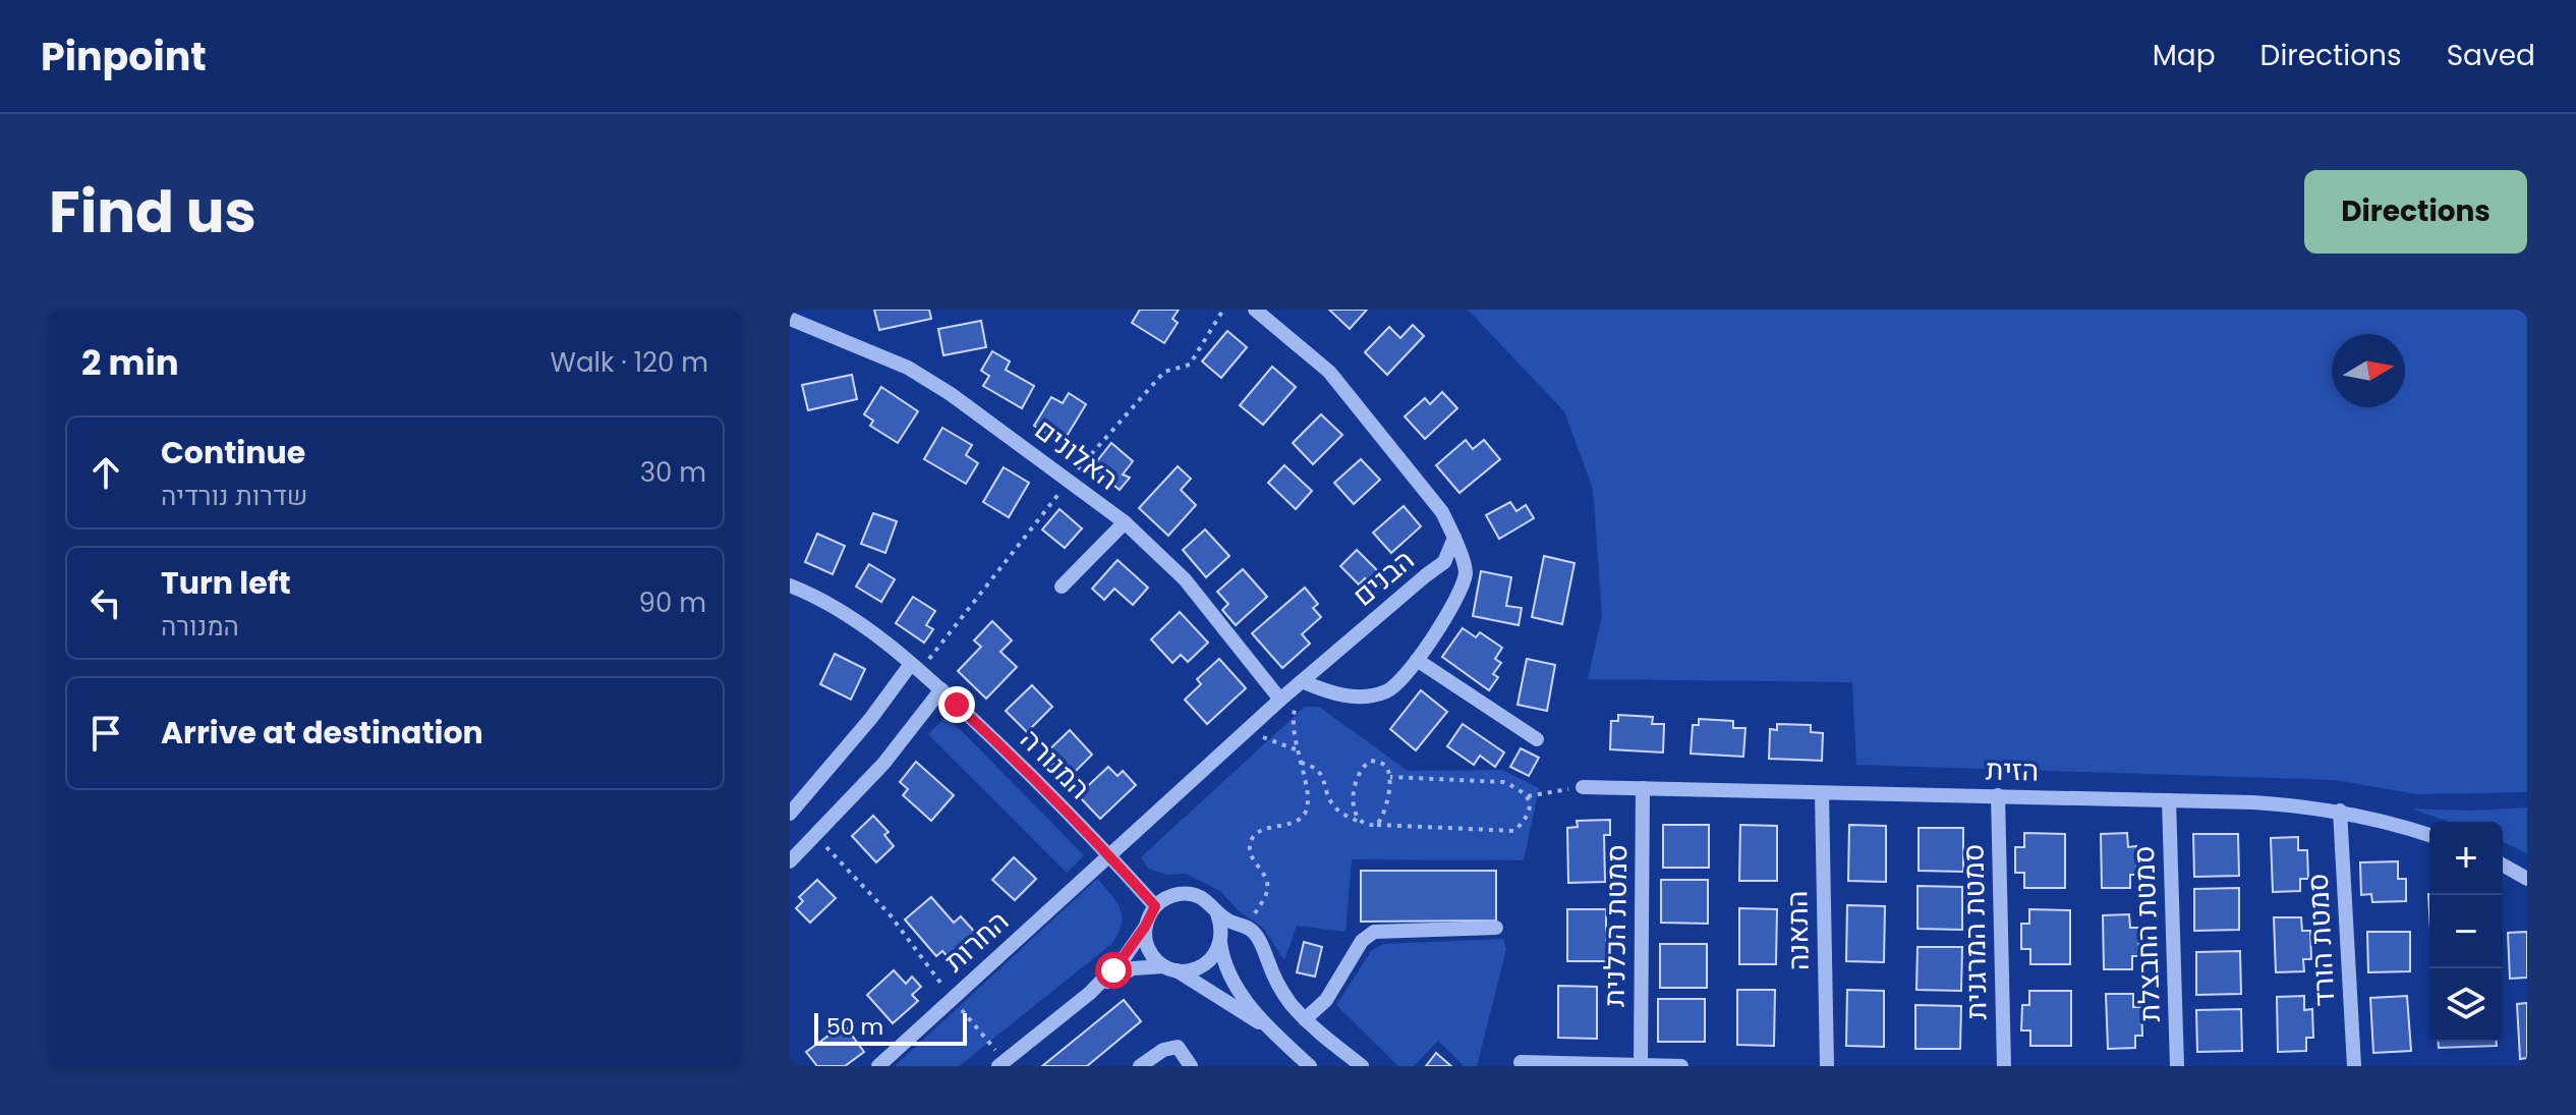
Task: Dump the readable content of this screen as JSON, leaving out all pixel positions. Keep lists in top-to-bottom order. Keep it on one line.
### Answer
{"streets":{"street":["האלונים","הבנים","המנורה","הזית","סמטת הכלנית","התאנה","סמטת המרגנית","סמטת החבצלת","סמטת הורד","החרות"]},"crossings":[["האלונים","הבנים"],["הבנים","המנורה"],["הבנים","החרות"],["המנורה","החרות"],["הזית","סמטת הכלנית"],["הזית","התאנה"],["הזית","סמטת המרגנית"],["הזית","סמטת החבצלת"],["הזית","סמטת הורד"]],"scale_bar":"50 m","north":"right","page":{"header":"Pinpoint","nav":["Map","Directions","Saved"],"title":"Find us","buttons":"Directions","heading":["2 min","Walk · 120 m"],"list":[["Continue","שדרות נורדיה","30 m"],["Turn left","המנורה","90 m"],"Arrive at destination"],"map_buttons":["+","−"],"scale":"50 m"}}
